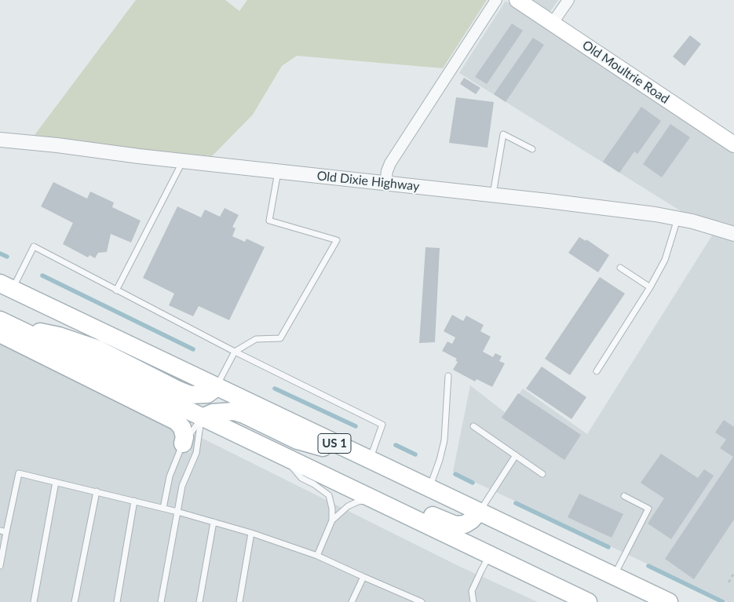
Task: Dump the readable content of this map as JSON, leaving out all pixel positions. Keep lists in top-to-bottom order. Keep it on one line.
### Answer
{"streets":{"main road":["Old Moultrie Road","US 1"],"street":["Old Dixie Highway"]}}
